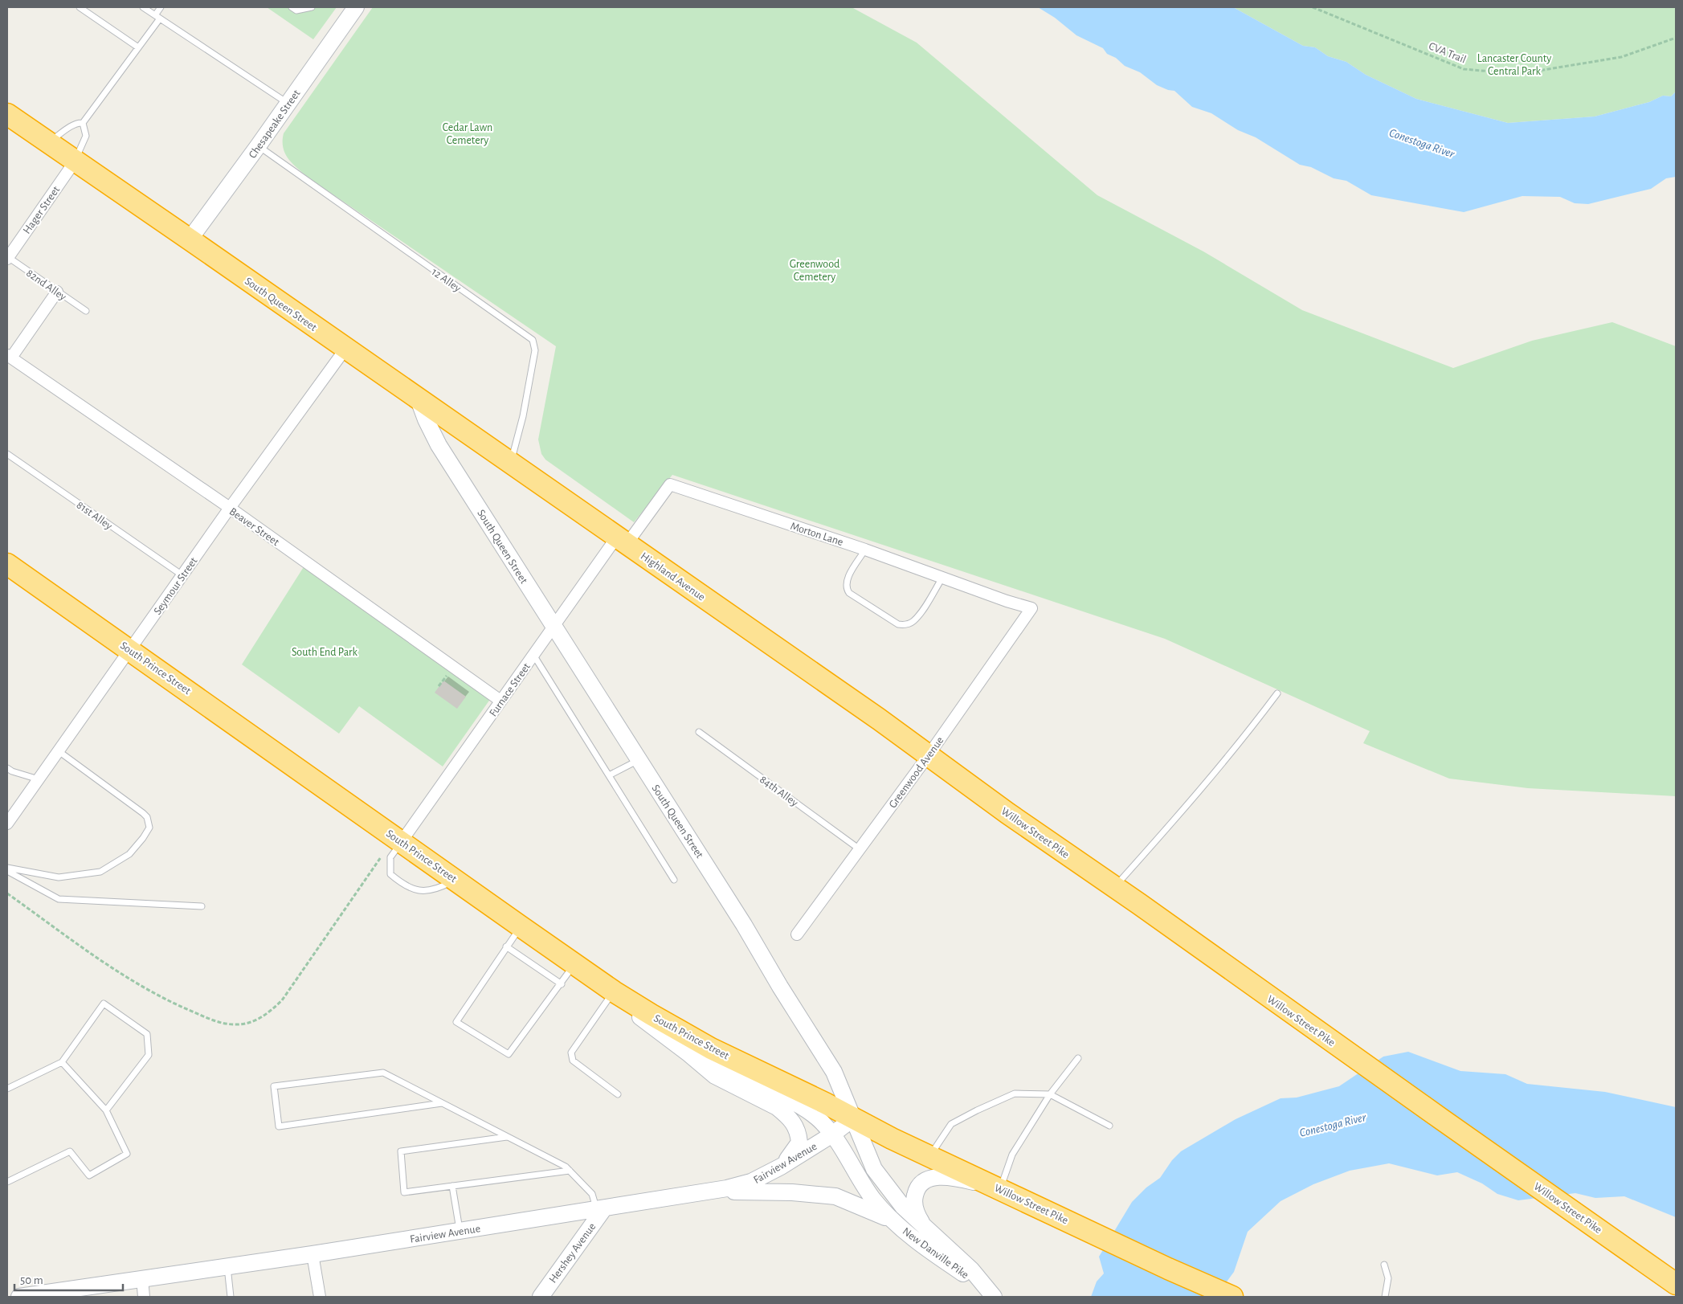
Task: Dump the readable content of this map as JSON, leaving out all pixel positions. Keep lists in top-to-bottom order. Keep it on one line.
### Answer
{"streets":{"highway":["South Queen Street","Highland Avenue","South Prince Street","Willow Street Pike"],"main road":["Chesapeake Street","Fairview Avenue","Hershey Avenue","New Danville Pike"],"street":["Hager Street","Beaver Street","Morton Lane","Seymour Street","Furnace Street","Greenwood Avenue"],"lane":["12 Alley","82nd Alley","81st Alley","84th Alley"],"path":["CVA Trail"]},"crossings":[["Chesapeake Street","12 Alley"],["Chesapeake Street","South Queen Street"],["Hager Street","82nd Alley"],["Hager Street","South Queen Street"],["12 Alley","Highland Avenue"],["South Queen Street","Highland Avenue"],["South Queen Street","Seymour Street"],["South Queen Street","South Prince Street"],["South Queen Street","Furnace Street"],["South Queen Street","Willow Street Pike"],["South Queen Street","Fairview Avenue"],["South Queen Street","New Danville Pike"],["81st Alley","Seymour Street"],["Beaver Street","Seymour Street"],["Beaver Street","Furnace Street"],["Morton Lane","Highland Avenue"],["Morton Lane","Furnace Street"],["Morton Lane","Greenwood Avenue"],["Highland Avenue","Furnace Street"],["Highland Avenue","Greenwood Avenue"],["Highland Avenue","Willow Street Pike"],["Seymour Street","South Prince Street"],["South Prince Street","Furnace Street"],["South Prince Street","Willow Street Pike"],["South Prince Street","Fairview Avenue"],["South Prince Street","New Danville Pike"],["Greenwood Avenue","84th Alley"],["Greenwood Avenue","Willow Street Pike"],["Willow Street Pike","Fairview Avenue"],["Willow Street Pike","New Danville Pike"],["Fairview Avenue","Hershey Avenue"],["Fairview Avenue","New Danville Pike"]],"water":["Conestoga River"],"parks":["Lancaster County Central Park","Cedar Lawn Cemetery","Greenwood Cemetery","South End Park"],"scale_bar":"50 m"}
